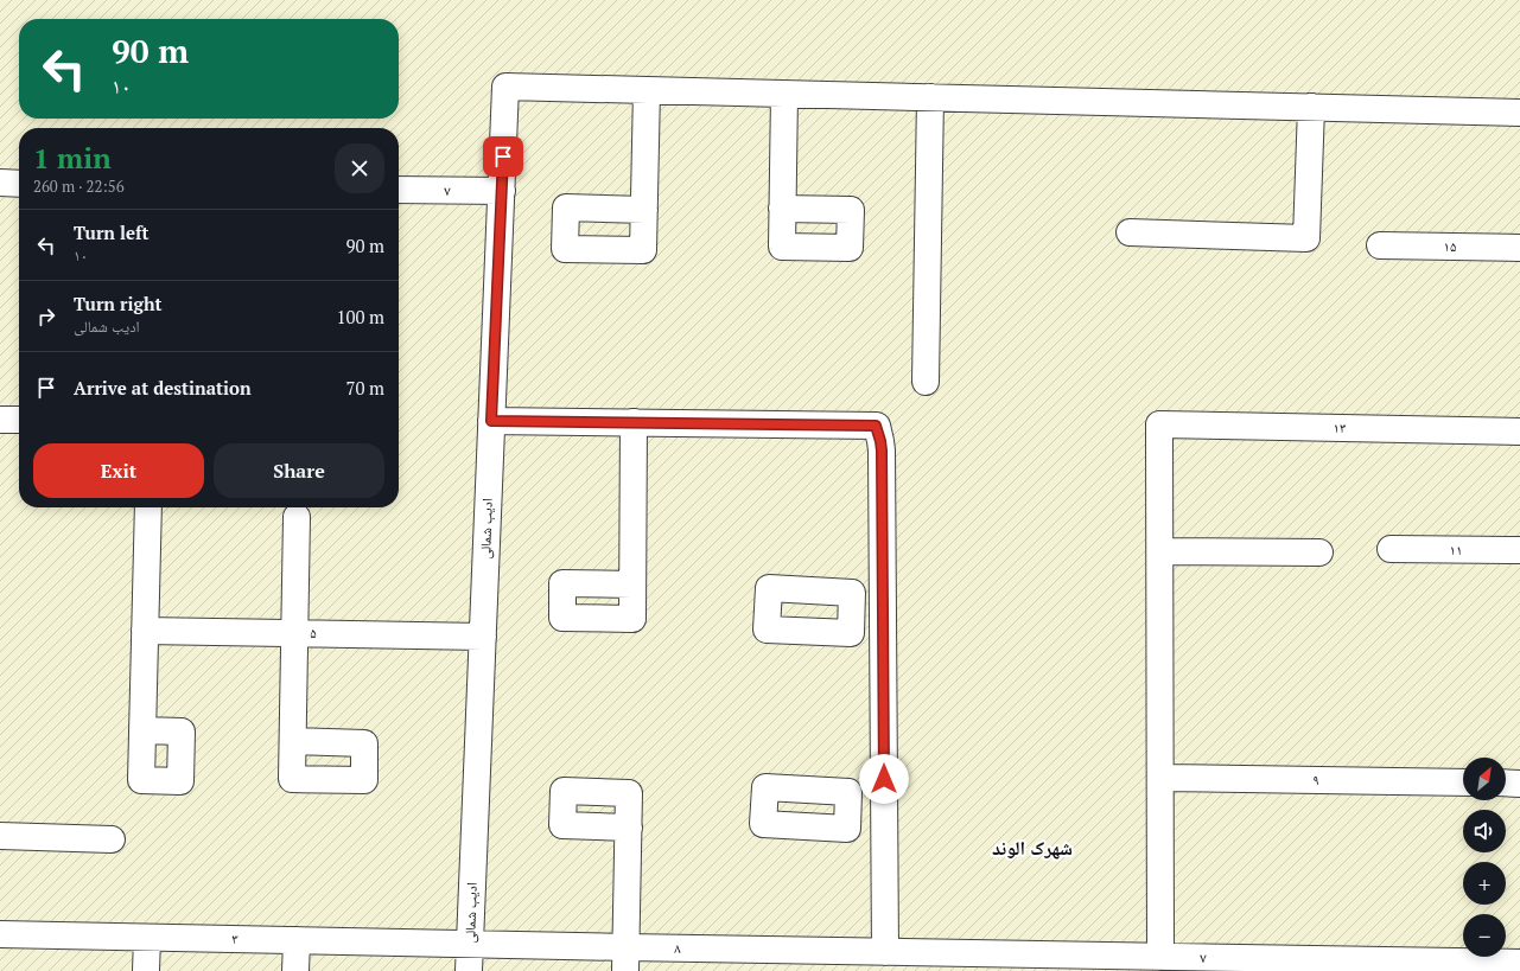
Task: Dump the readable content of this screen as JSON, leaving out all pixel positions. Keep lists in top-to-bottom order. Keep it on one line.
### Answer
{"streets":{"street":["۷","۱۵","۱۳","ادیب شمالی","۱۱","۵","۹","۳","۸"]},"crossings":[["۷","ادیب شمالی"],["۷","۸"],["ادیب شمالی","۵"],["ادیب شمالی","۳"],["ادیب شمالی","۸"],["۳","۸"]],"districts":["شهرک الوند"],"north":"top right","page":{"turn":["90 m","۱۰"],"heading":["1 min","260 m · 22:56"],"list":[{"name":"Turn left","note":"۱۰","value":"90 m"},{"name":"Turn right","note":"ادیب شمالی","value":"100 m"},{"name":"Arrive at destination","value":"70 m"}],"buttons":["Exit","Share"],"map_buttons":["+","−"]}}
